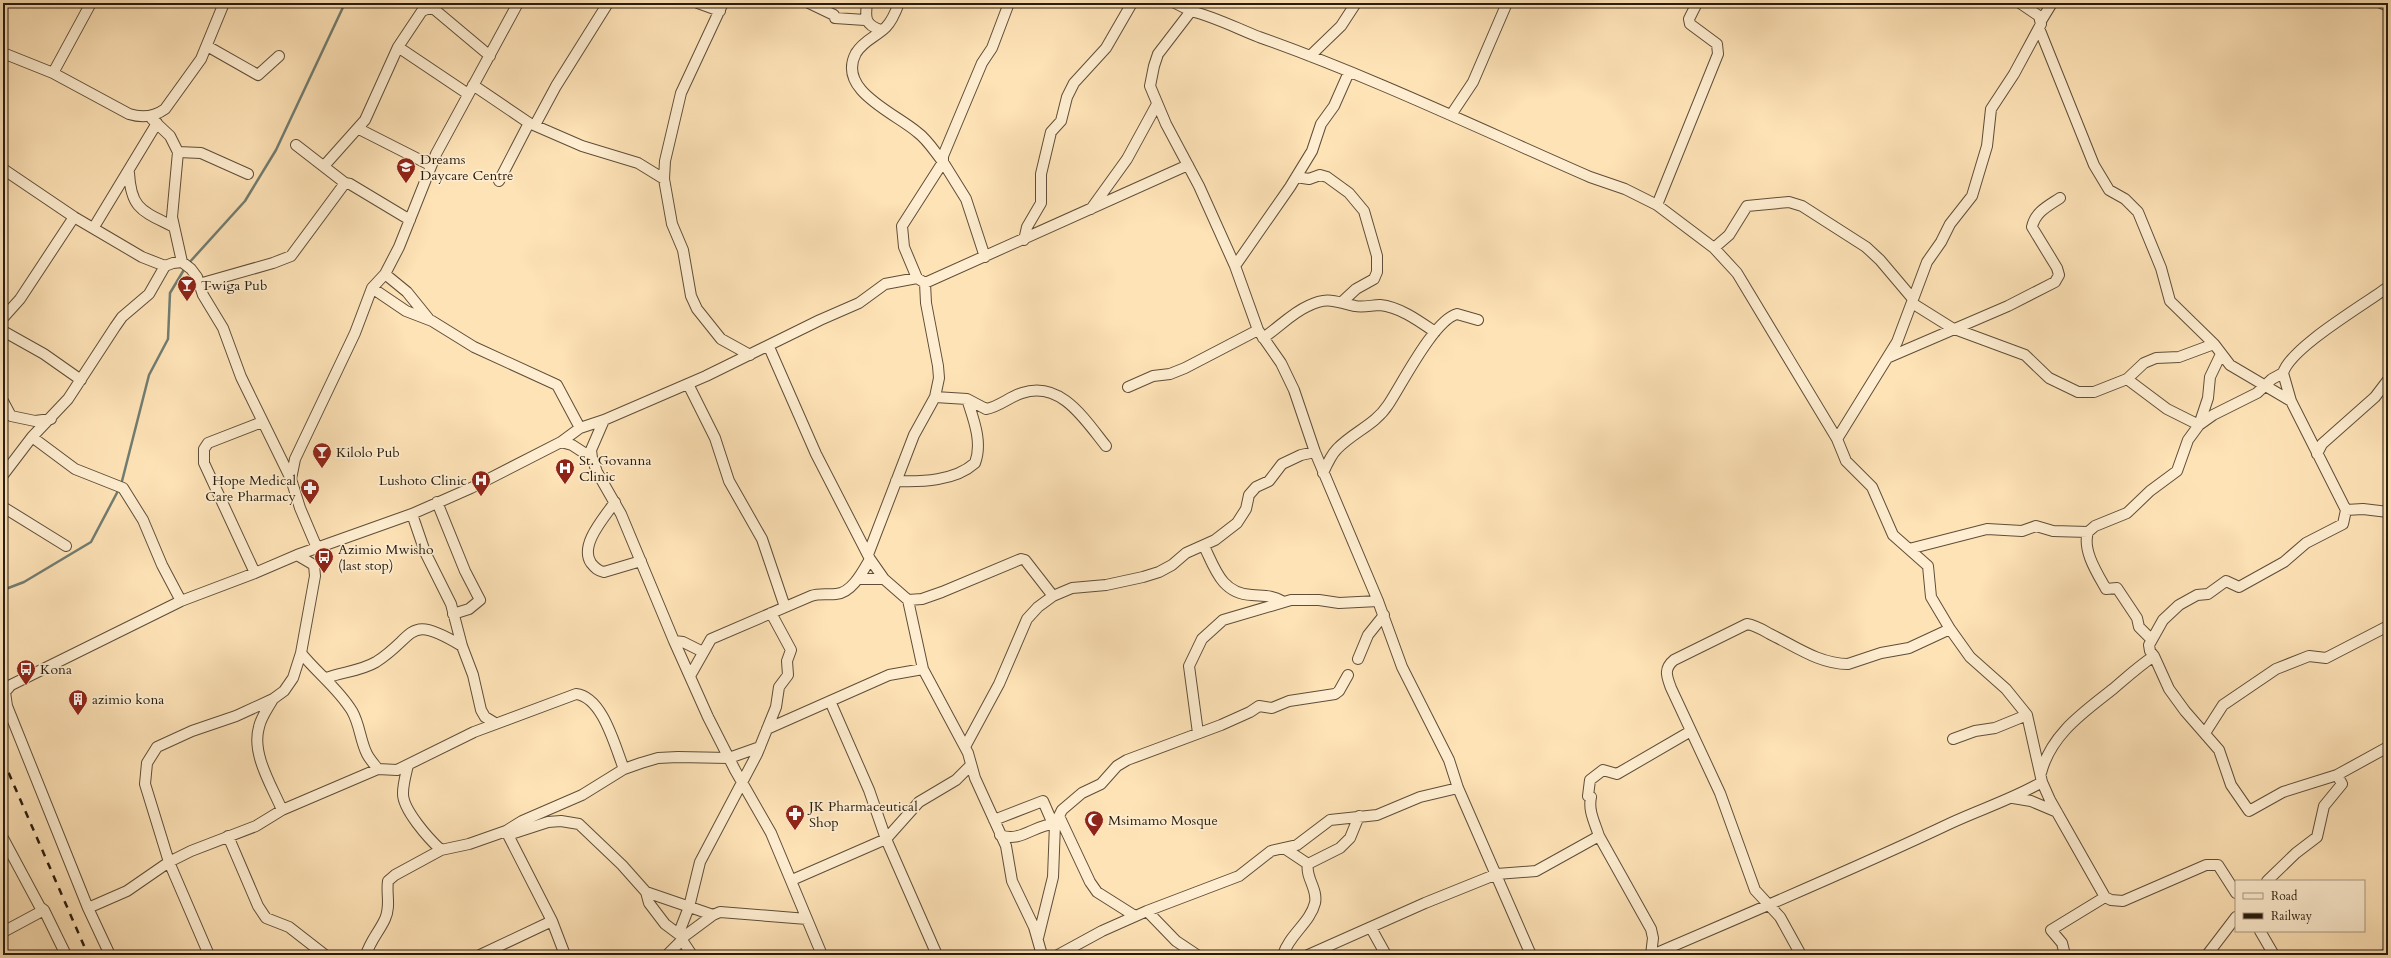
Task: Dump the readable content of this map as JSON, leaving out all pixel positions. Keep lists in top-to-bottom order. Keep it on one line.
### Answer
{"places":{"school or university":["Dreams Daycare Centre"],"bar":["Twiga Pub","Kilolo Pub"],"hospital":["St. Govanna Clinic","Lushoto Clinic"],"pharmacy":["Hope Medical Care Pharmacy","JK Pharmaceutical Shop"],"bus stop":["Azimio Mwisho (last stop)","Kona"],"building":["azimio kona"],"mosque":["Msimamo Mosque"]},"legend":["Road","Railway"]}
